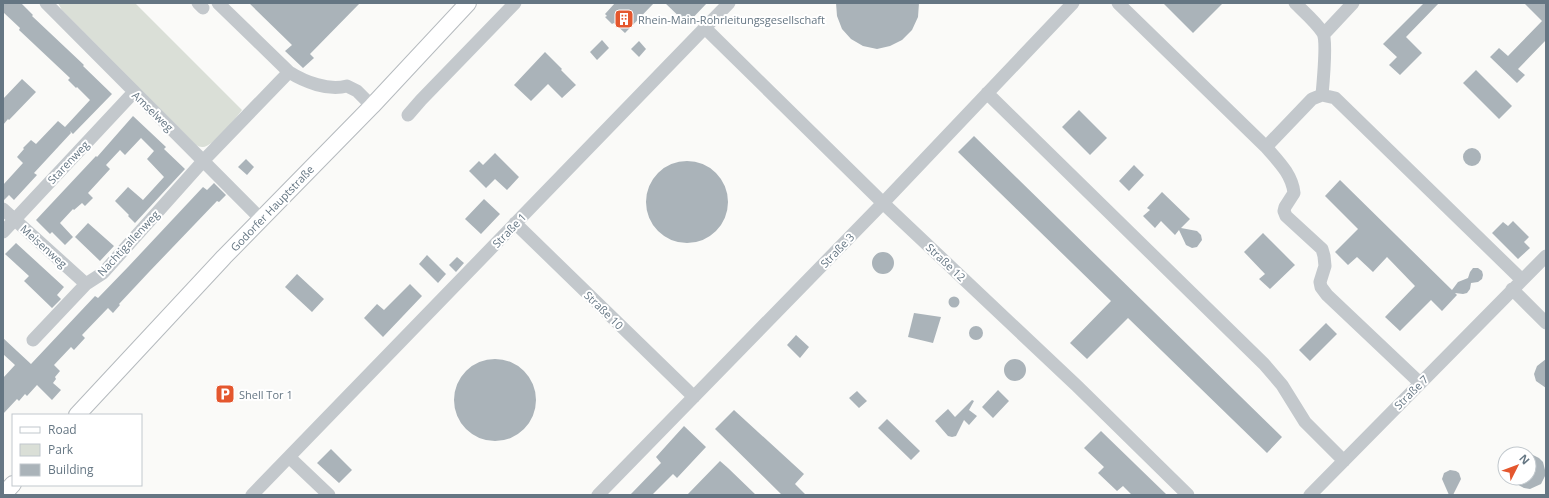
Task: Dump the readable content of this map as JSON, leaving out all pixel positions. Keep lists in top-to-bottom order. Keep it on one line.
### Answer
{"streets":{"main road":["Godorfer Hauptstraße"],"street":["Amselweg","Starenweg","Straße 1","Nachtigallenweg","Meisenweg","Straße 3","Straße 12","Straße 10","Straße 7"]},"crossings":[["Amselweg","Starenweg"],["Amselweg","Godorfer Hauptstraße"],["Amselweg","Nachtigallenweg"],["Starenweg","Meisenweg"],["Straße 1","Straße 12"],["Straße 1","Straße 10"],["Nachtigallenweg","Meisenweg"],["Straße 3","Straße 12"],["Straße 3","Straße 10"]],"places":{"building":["Rhein-Main-Rohrleitungsgesellschaft"],"parking":["Shell Tor 1"]},"legend":["Road","Park","Building"],"north":"top right"}
